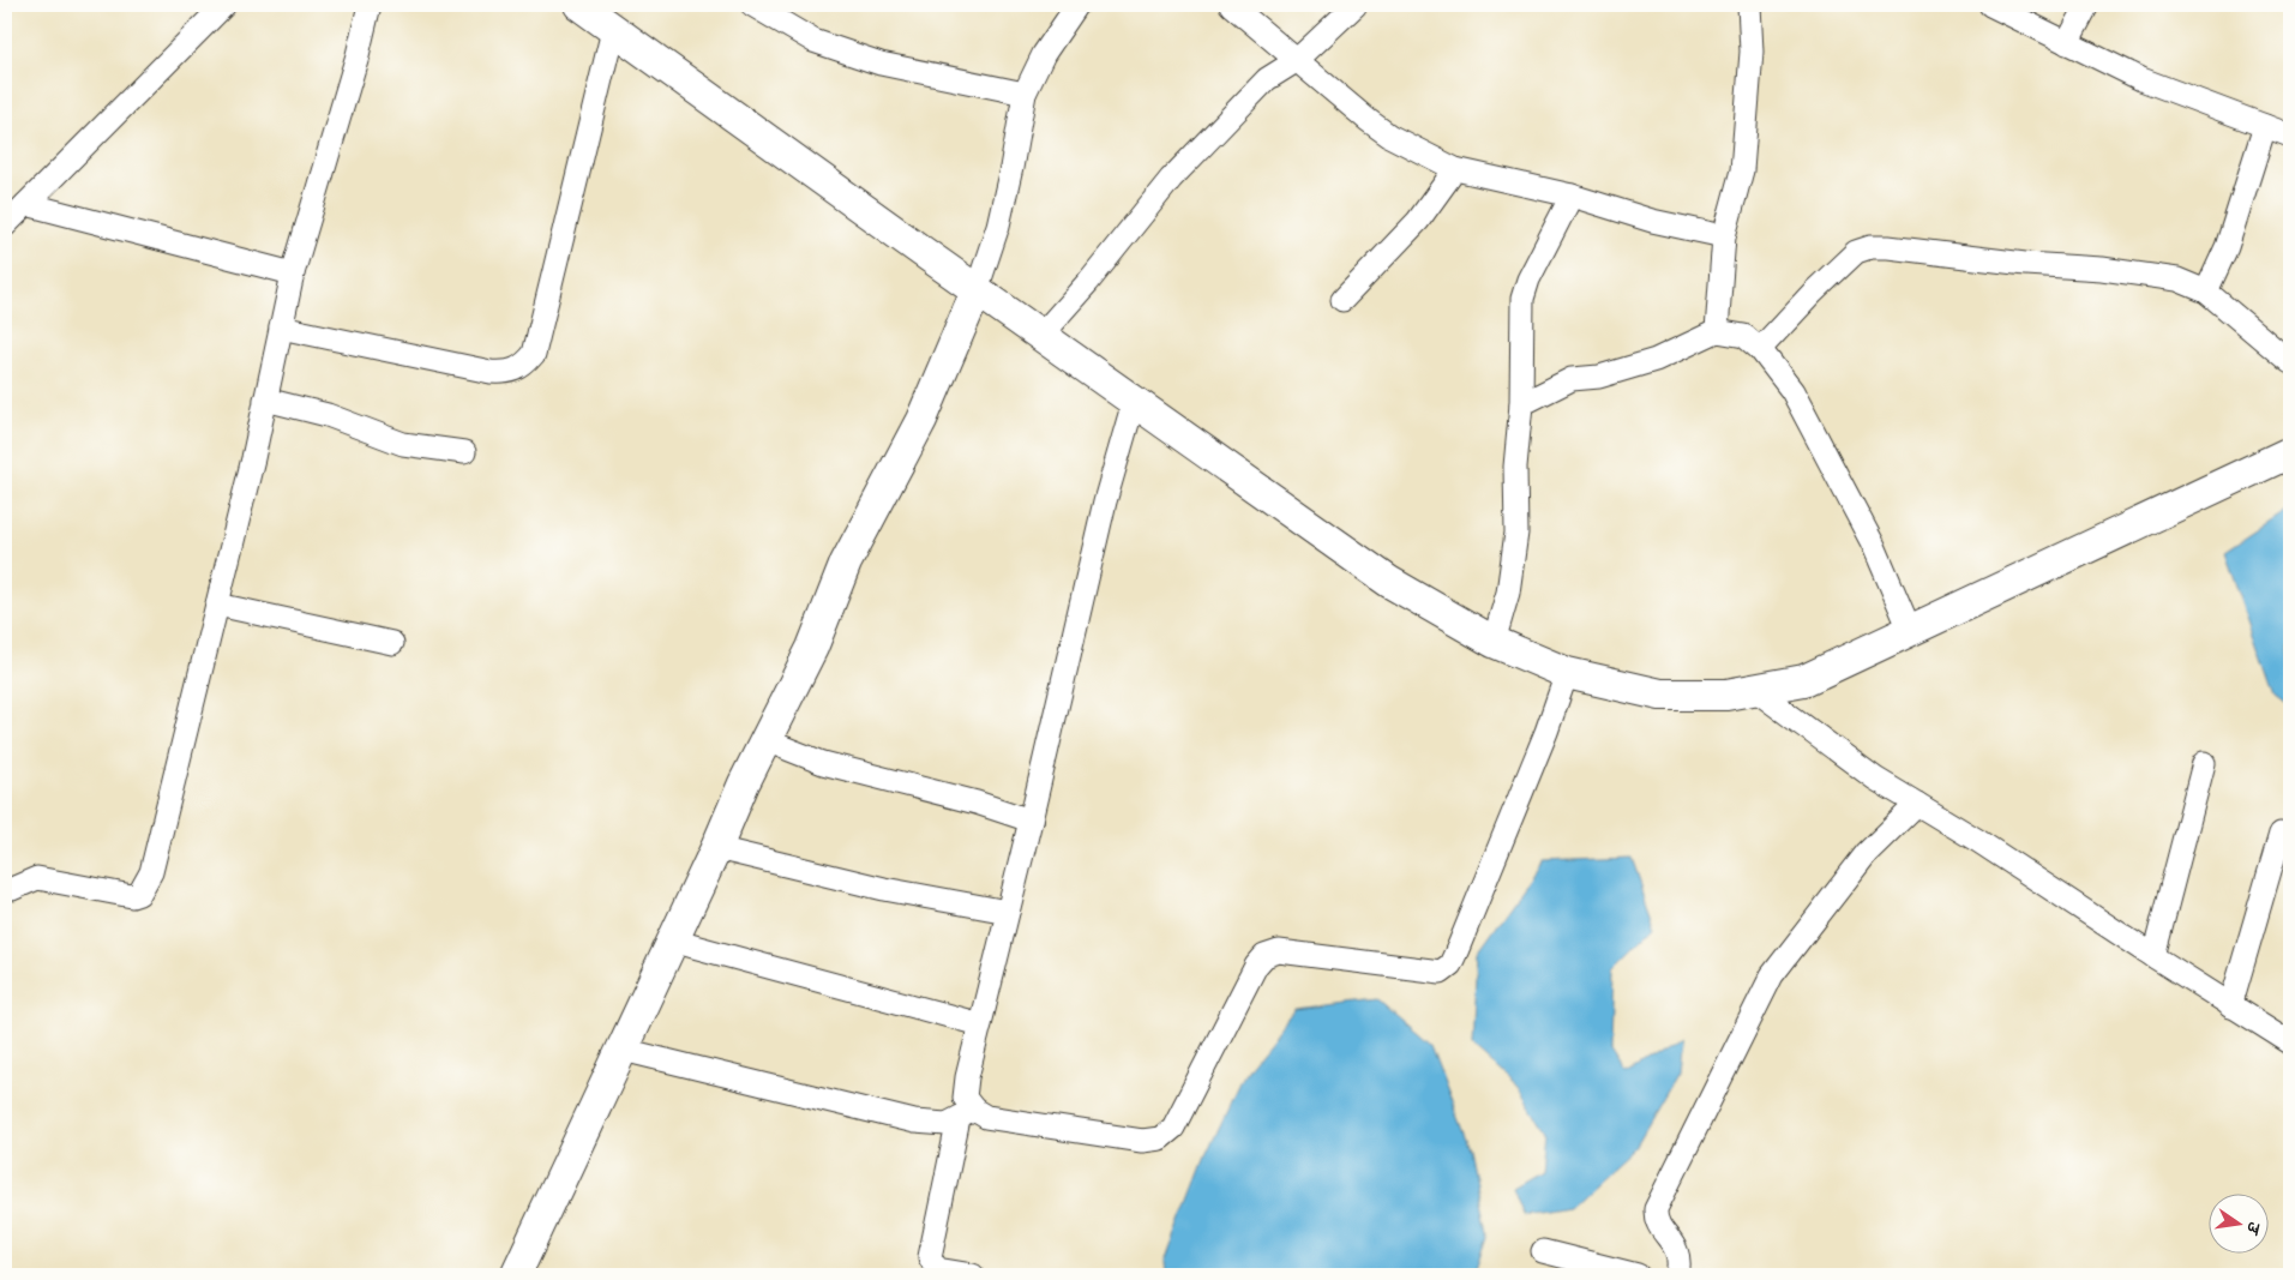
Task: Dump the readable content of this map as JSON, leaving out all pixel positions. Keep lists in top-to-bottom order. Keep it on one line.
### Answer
{"north":"right"}
